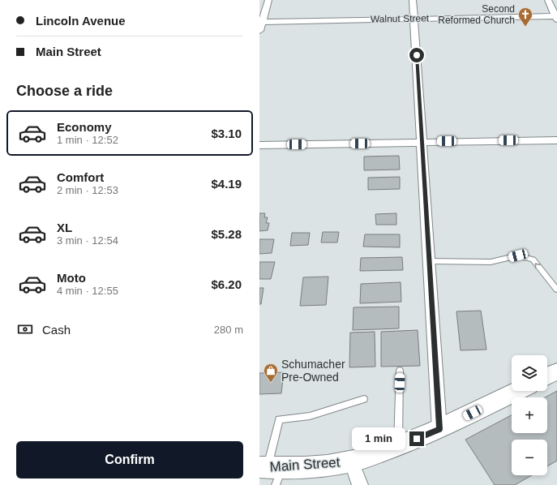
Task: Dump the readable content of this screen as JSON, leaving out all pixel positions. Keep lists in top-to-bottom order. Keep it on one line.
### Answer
{"streets":{"main road":["Main Street"],"street":["Walnut Street"]},"places":{"church":["Second Reformed Church"],"shop":["Schumacher Pre-Owned"]},"page":{"banner":["Lincoln Avenue","Main Street"],"heading":"Choose a ride","list":[{"name":"Economy","note":"1 min · 12:52","value":"$3.10"},{"name":"Comfort","note":"2 min · 12:53","value":"$4.19"},{"name":"XL","note":"3 min · 12:54","value":"$5.28"},{"name":"Moto","note":"4 min · 12:55","value":"$6.20"}],"pay":["Cash","280 m"],"map_buttons":["+","−"],"bubble":"1 min","buttons":"Confirm"}}
